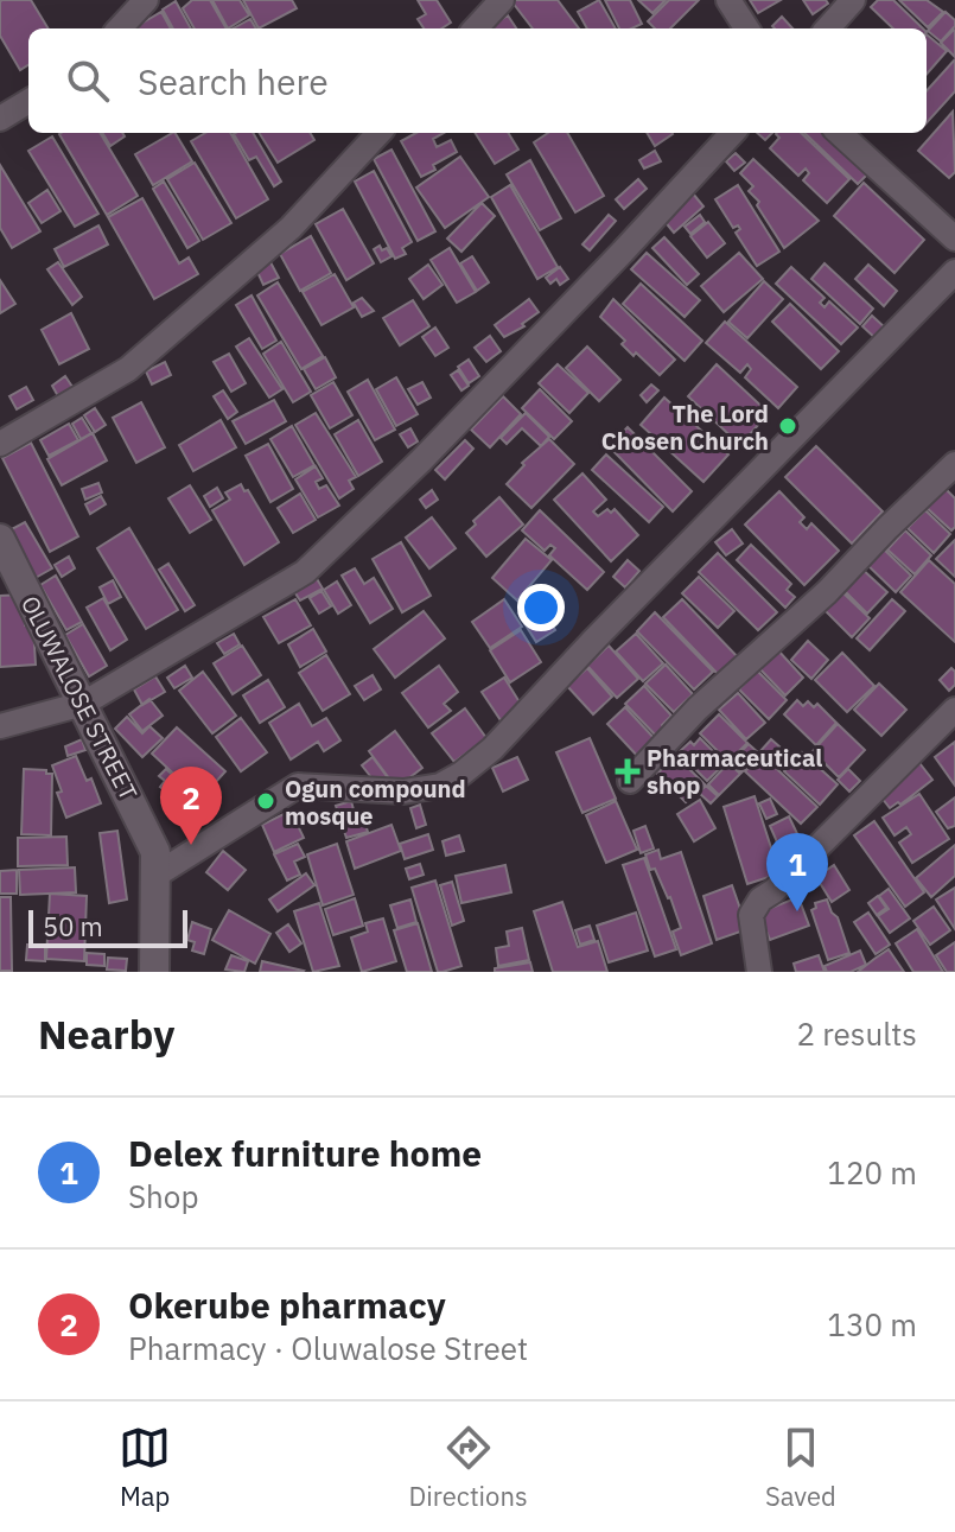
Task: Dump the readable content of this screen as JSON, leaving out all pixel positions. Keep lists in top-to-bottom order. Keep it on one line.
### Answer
{"streets":{"street":["OLUWALOSE STREET"]},"places":{"other":["The Lord Chosen Church","Ogun compound mosque"],"health":["Pharmaceutical shop"]},"scale_bar":"50 m","page":{"search":"Search here","pins":["2","1"],"scale":"50 m","heading":["Nearby","2 results"],"list":[{"mark":"1","name":"Delex furniture home","note":"Shop","value":"120 m"},{"mark":"2","name":"Okerube pharmacy","note":"Pharmacy · Oluwalose Street","value":"130 m"}],"nav":["Map","Directions","Saved"]}}
